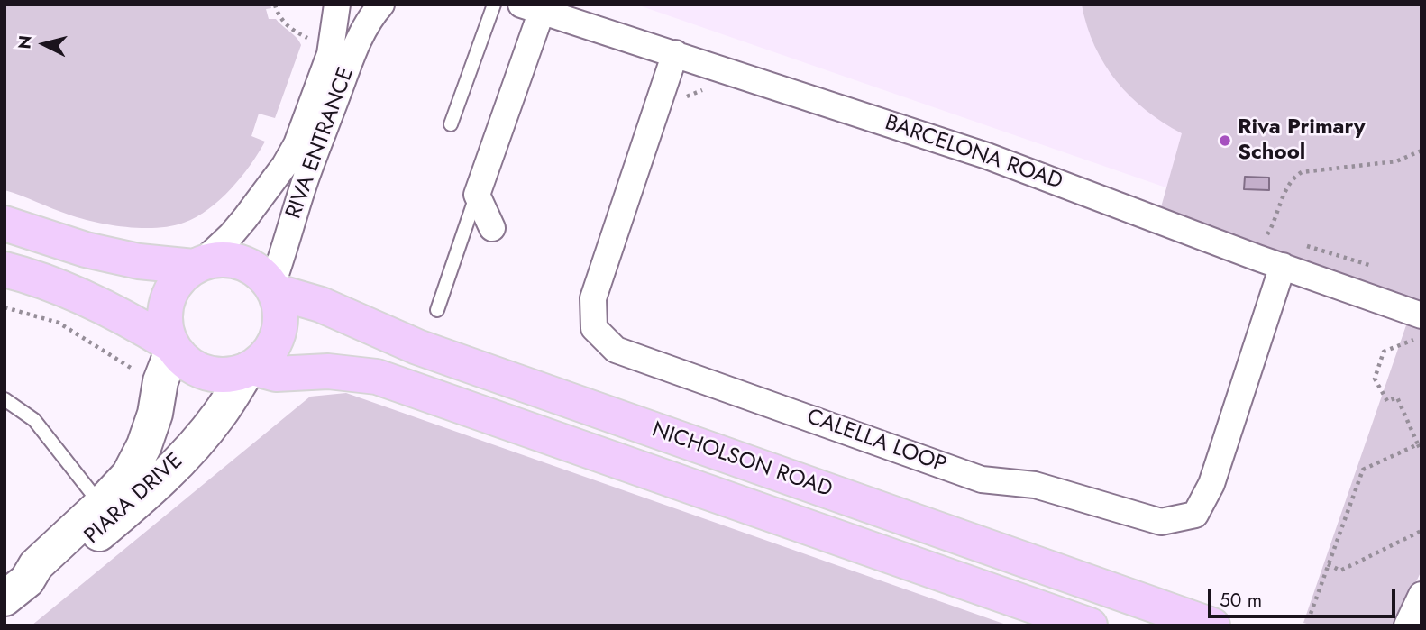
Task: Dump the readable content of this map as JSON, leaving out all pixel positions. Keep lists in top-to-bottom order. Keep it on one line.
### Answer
{"streets":{"main road":["NICHOLSON ROAD"],"street":["RIVA ENTRANCE","BARCELONA ROAD","CALELLA LOOP","PIARA DRIVE"]},"crossings":[["RIVA ENTRANCE","NICHOLSON ROAD"],["RIVA ENTRANCE","PIARA DRIVE"],["BARCELONA ROAD","CALELLA LOOP"],["NICHOLSON ROAD","PIARA DRIVE"]],"places":["Riva Primary School"],"scale_bar":"50 m","north":"left"}
